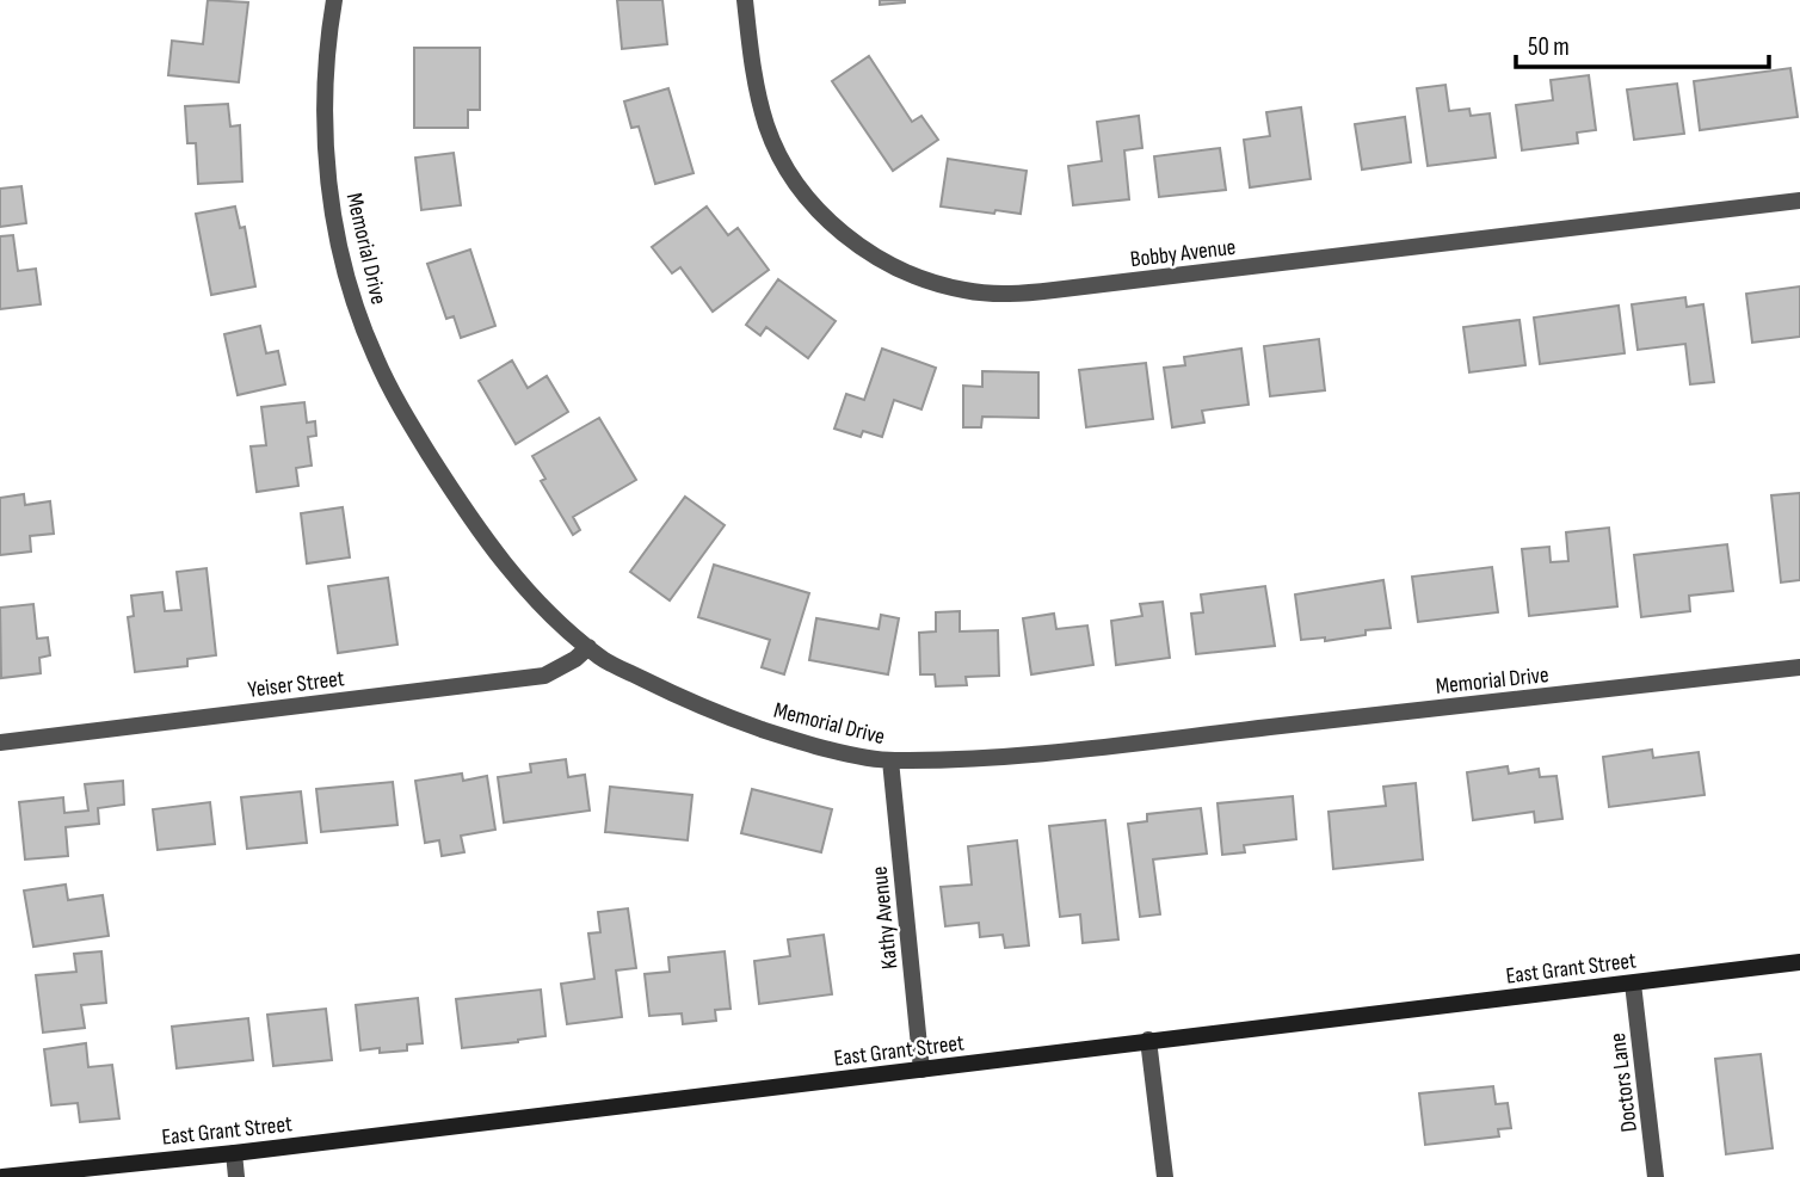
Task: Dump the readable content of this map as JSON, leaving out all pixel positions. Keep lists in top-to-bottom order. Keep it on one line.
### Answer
{"streets":{"main road":["East Grant Street"],"street":["Memorial Drive","Bobby Avenue","Yeiser Street","Kathy Avenue","Doctors Lane"]},"crossings":[["Memorial Drive","Yeiser Street"],["Memorial Drive","Kathy Avenue"],["Kathy Avenue","East Grant Street"],["East Grant Street","Doctors Lane"]],"scale_bar":"50 m"}
